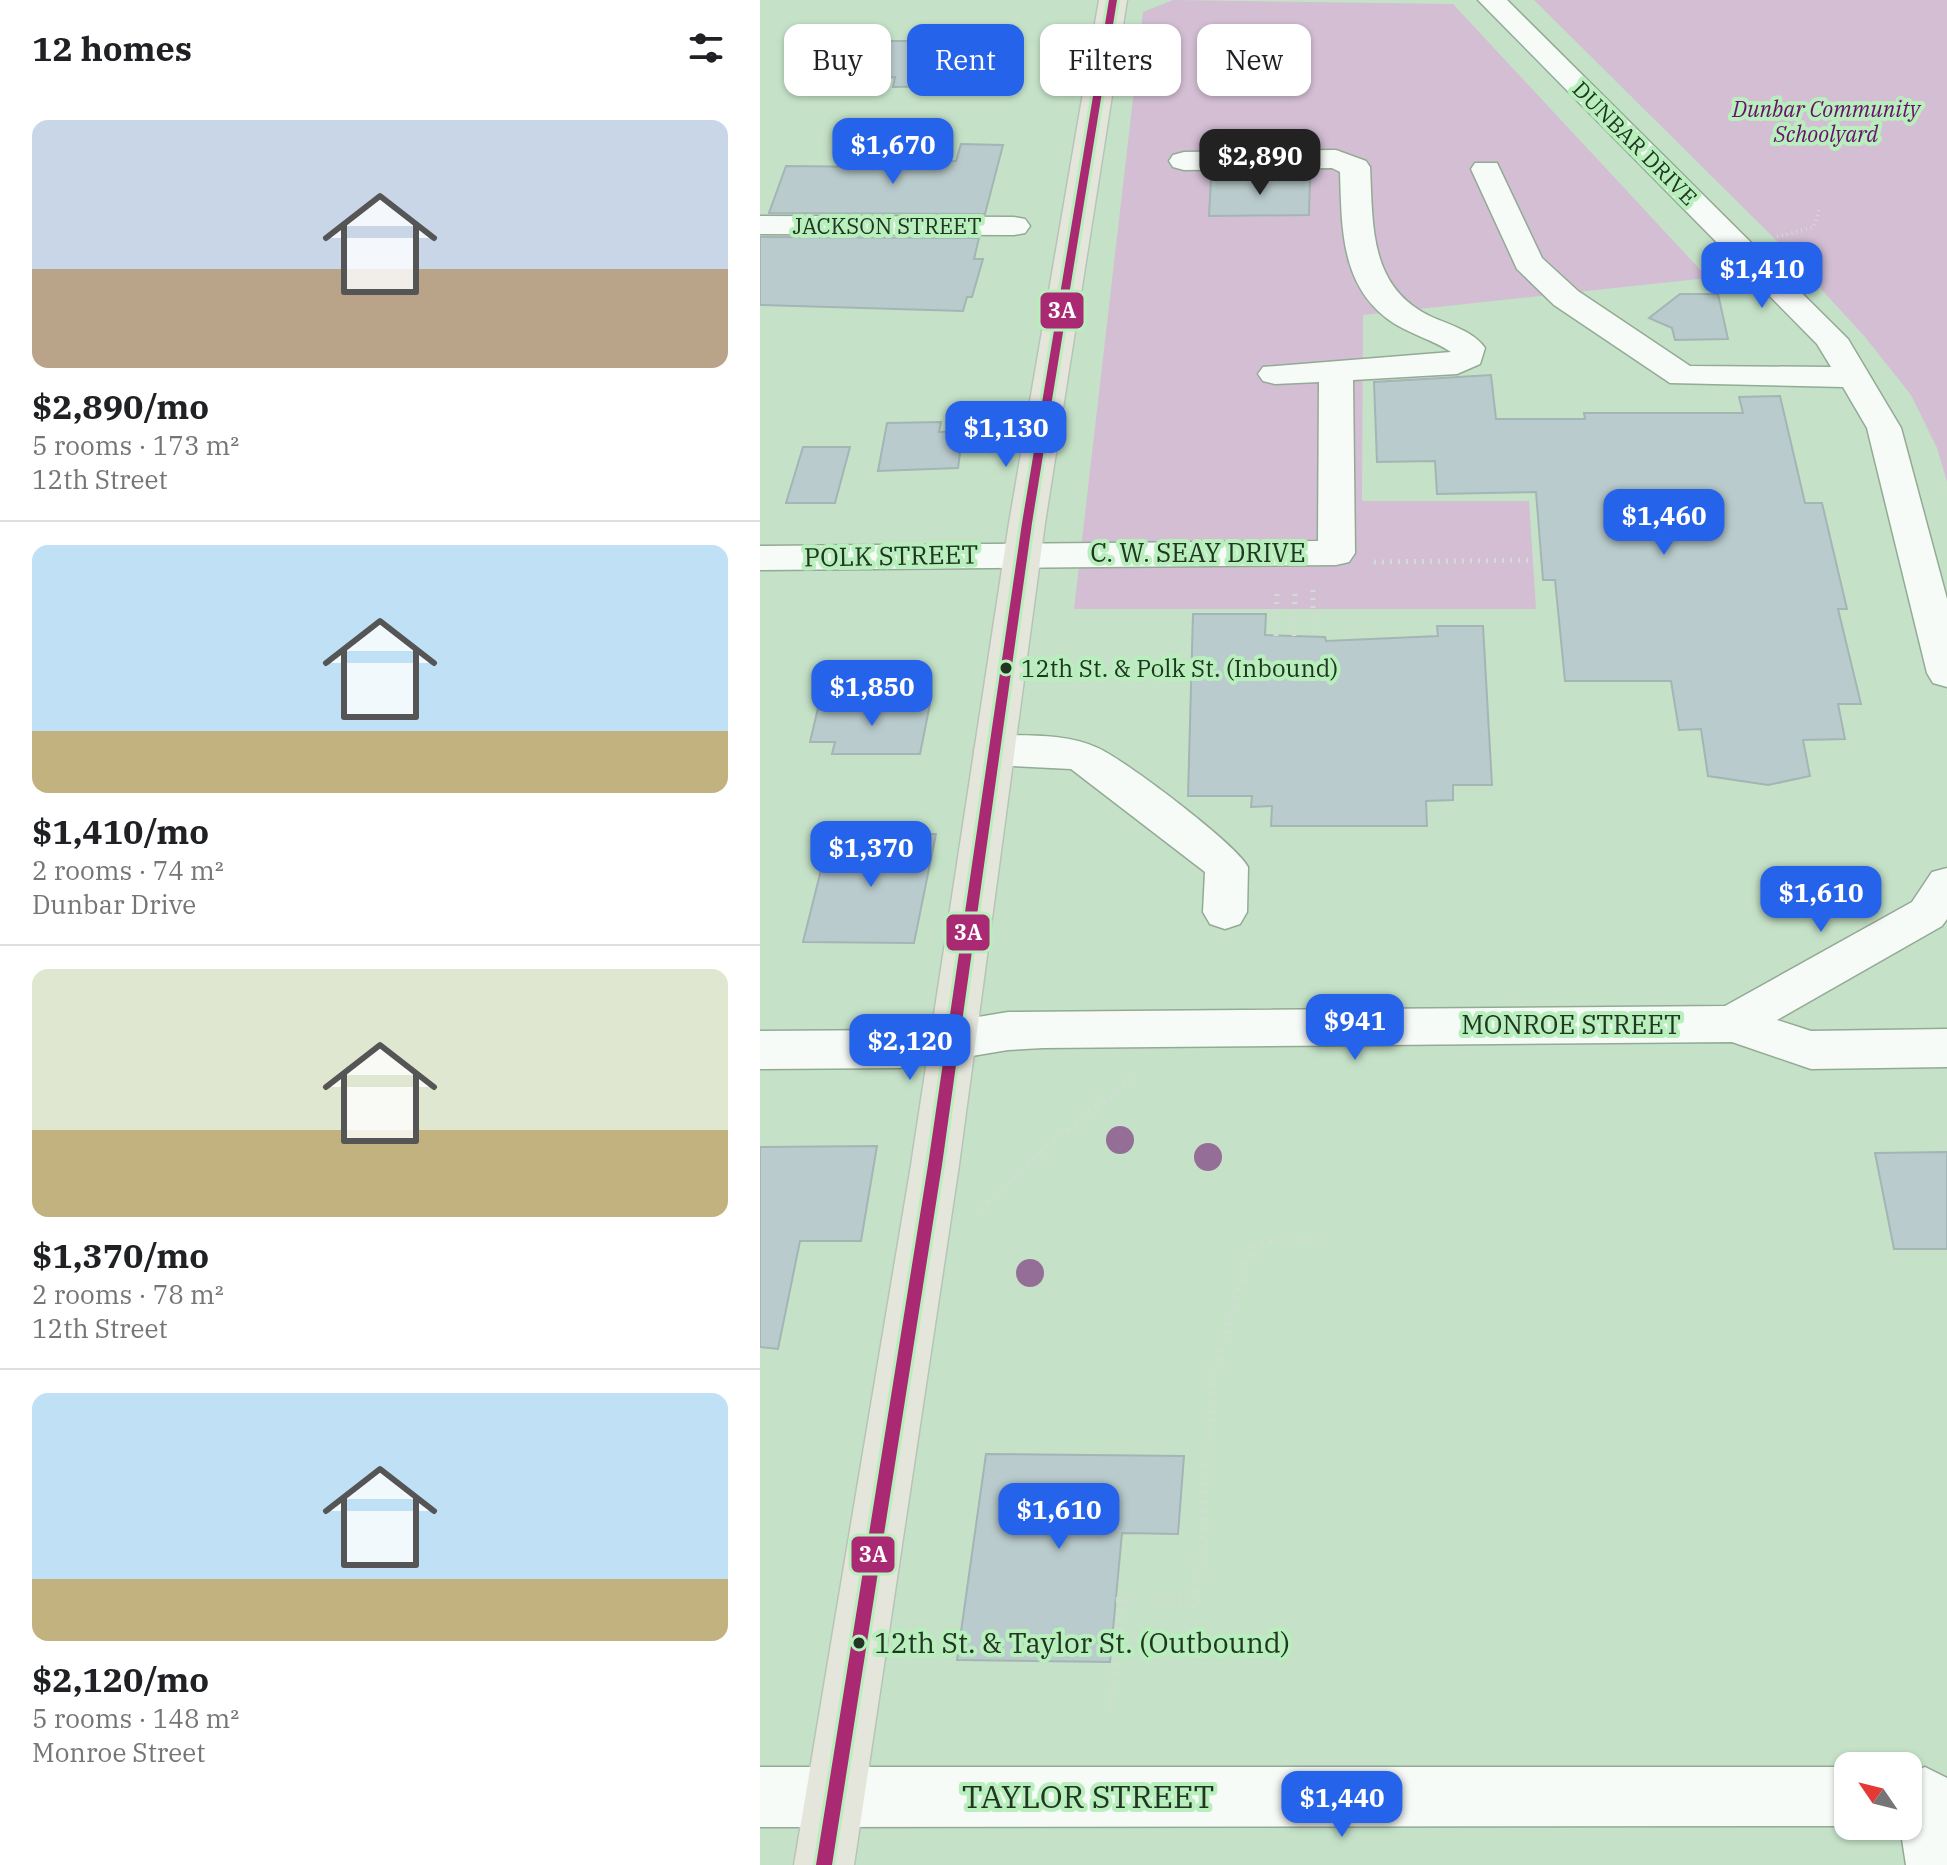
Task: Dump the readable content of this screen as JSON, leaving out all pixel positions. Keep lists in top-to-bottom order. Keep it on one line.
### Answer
{"streets":{"street":["DUNBAR DRIVE","JACKSON STREET","C. W. SEAY DRIVE","POLK STREET","MONROE STREET","TAYLOR STREET"]},"crossings":[["C. W. SEAY DRIVE","POLK STREET"]],"parks":["Dunbar Community Schoolyard"],"places":["12th St. & Polk St. (Inbound)","12th St. & Taylor St. (Outbound)"],"lines":["transit line 3A"],"north":"top left","page":{"heading":"12 homes","chip":["Buy","Rent","Filters","New"],"list":[{"name":"$2,890/mo","note":"5 rooms · 173 m² · 12th Street"},{"name":"$1,410/mo","note":"2 rooms · 74 m² · Dunbar Drive"},{"name":"$1,370/mo","note":"2 rooms · 78 m² · 12th Street"},{"name":"$2,120/mo","note":"5 rooms · 148 m² · Monroe Street"}],"price":["$1,670","$2,890","$1,410","$1,130","$1,460","$1,850","$1,370","$1,610","$941","$2,120","$1,610","$1,440"]}}
